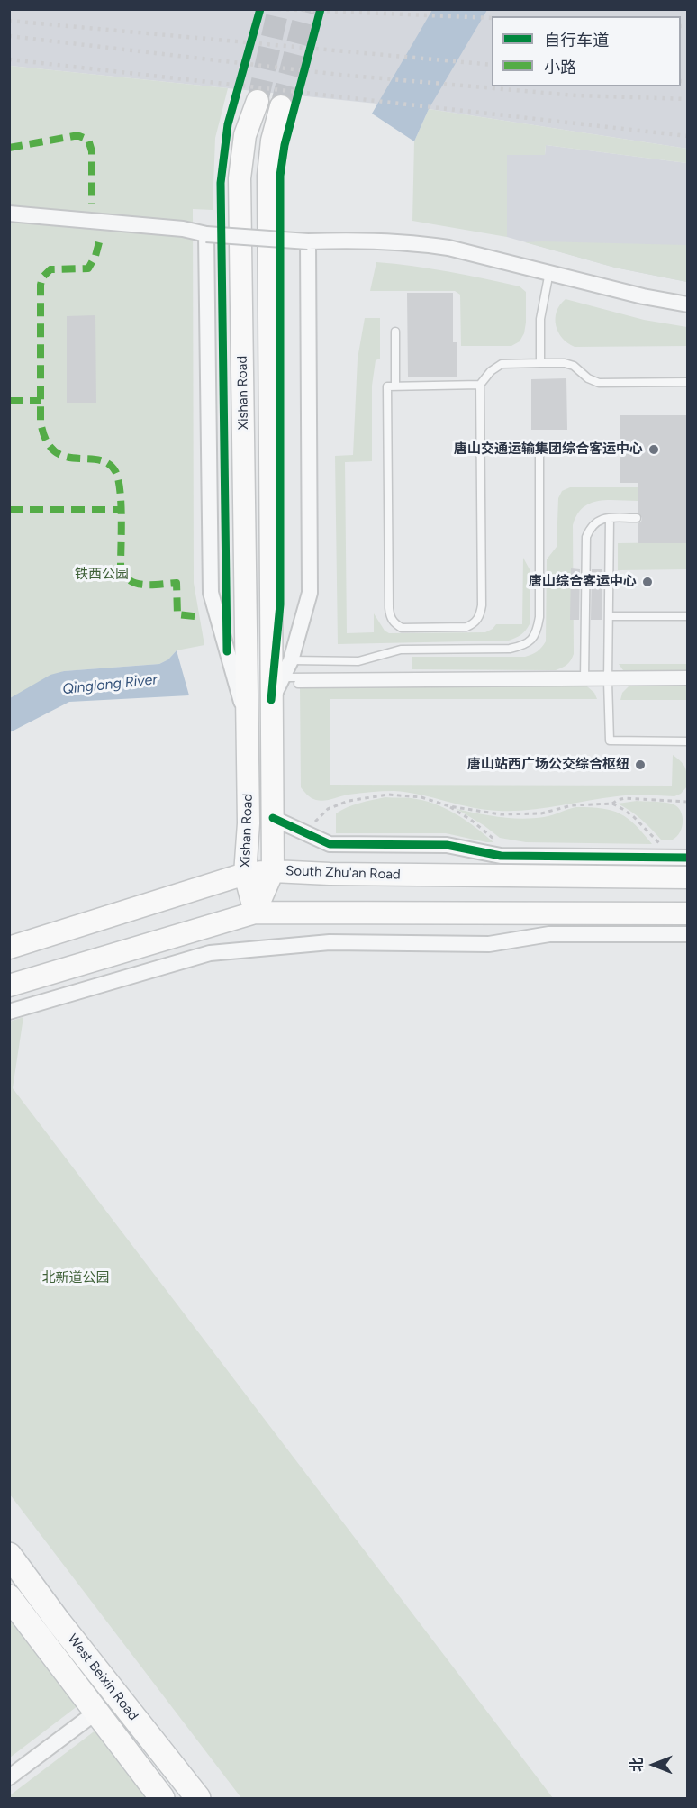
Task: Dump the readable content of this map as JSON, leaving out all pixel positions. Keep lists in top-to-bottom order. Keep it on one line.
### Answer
{"streets":{"main road":["Xishan Road","South Zhu'an Road","West Beixin Road"]},"crossings":[["Xishan Road","South Zhu'an Road"]],"water":["Qinglong River"],"parks":["铁西公园","北新道公园"],"places":["唐山交通运输集团综合客运中心","唐山综合客运中心","唐山站西广场公交综合枢纽"],"legend":["自行车道","小路"],"north":"left"}
